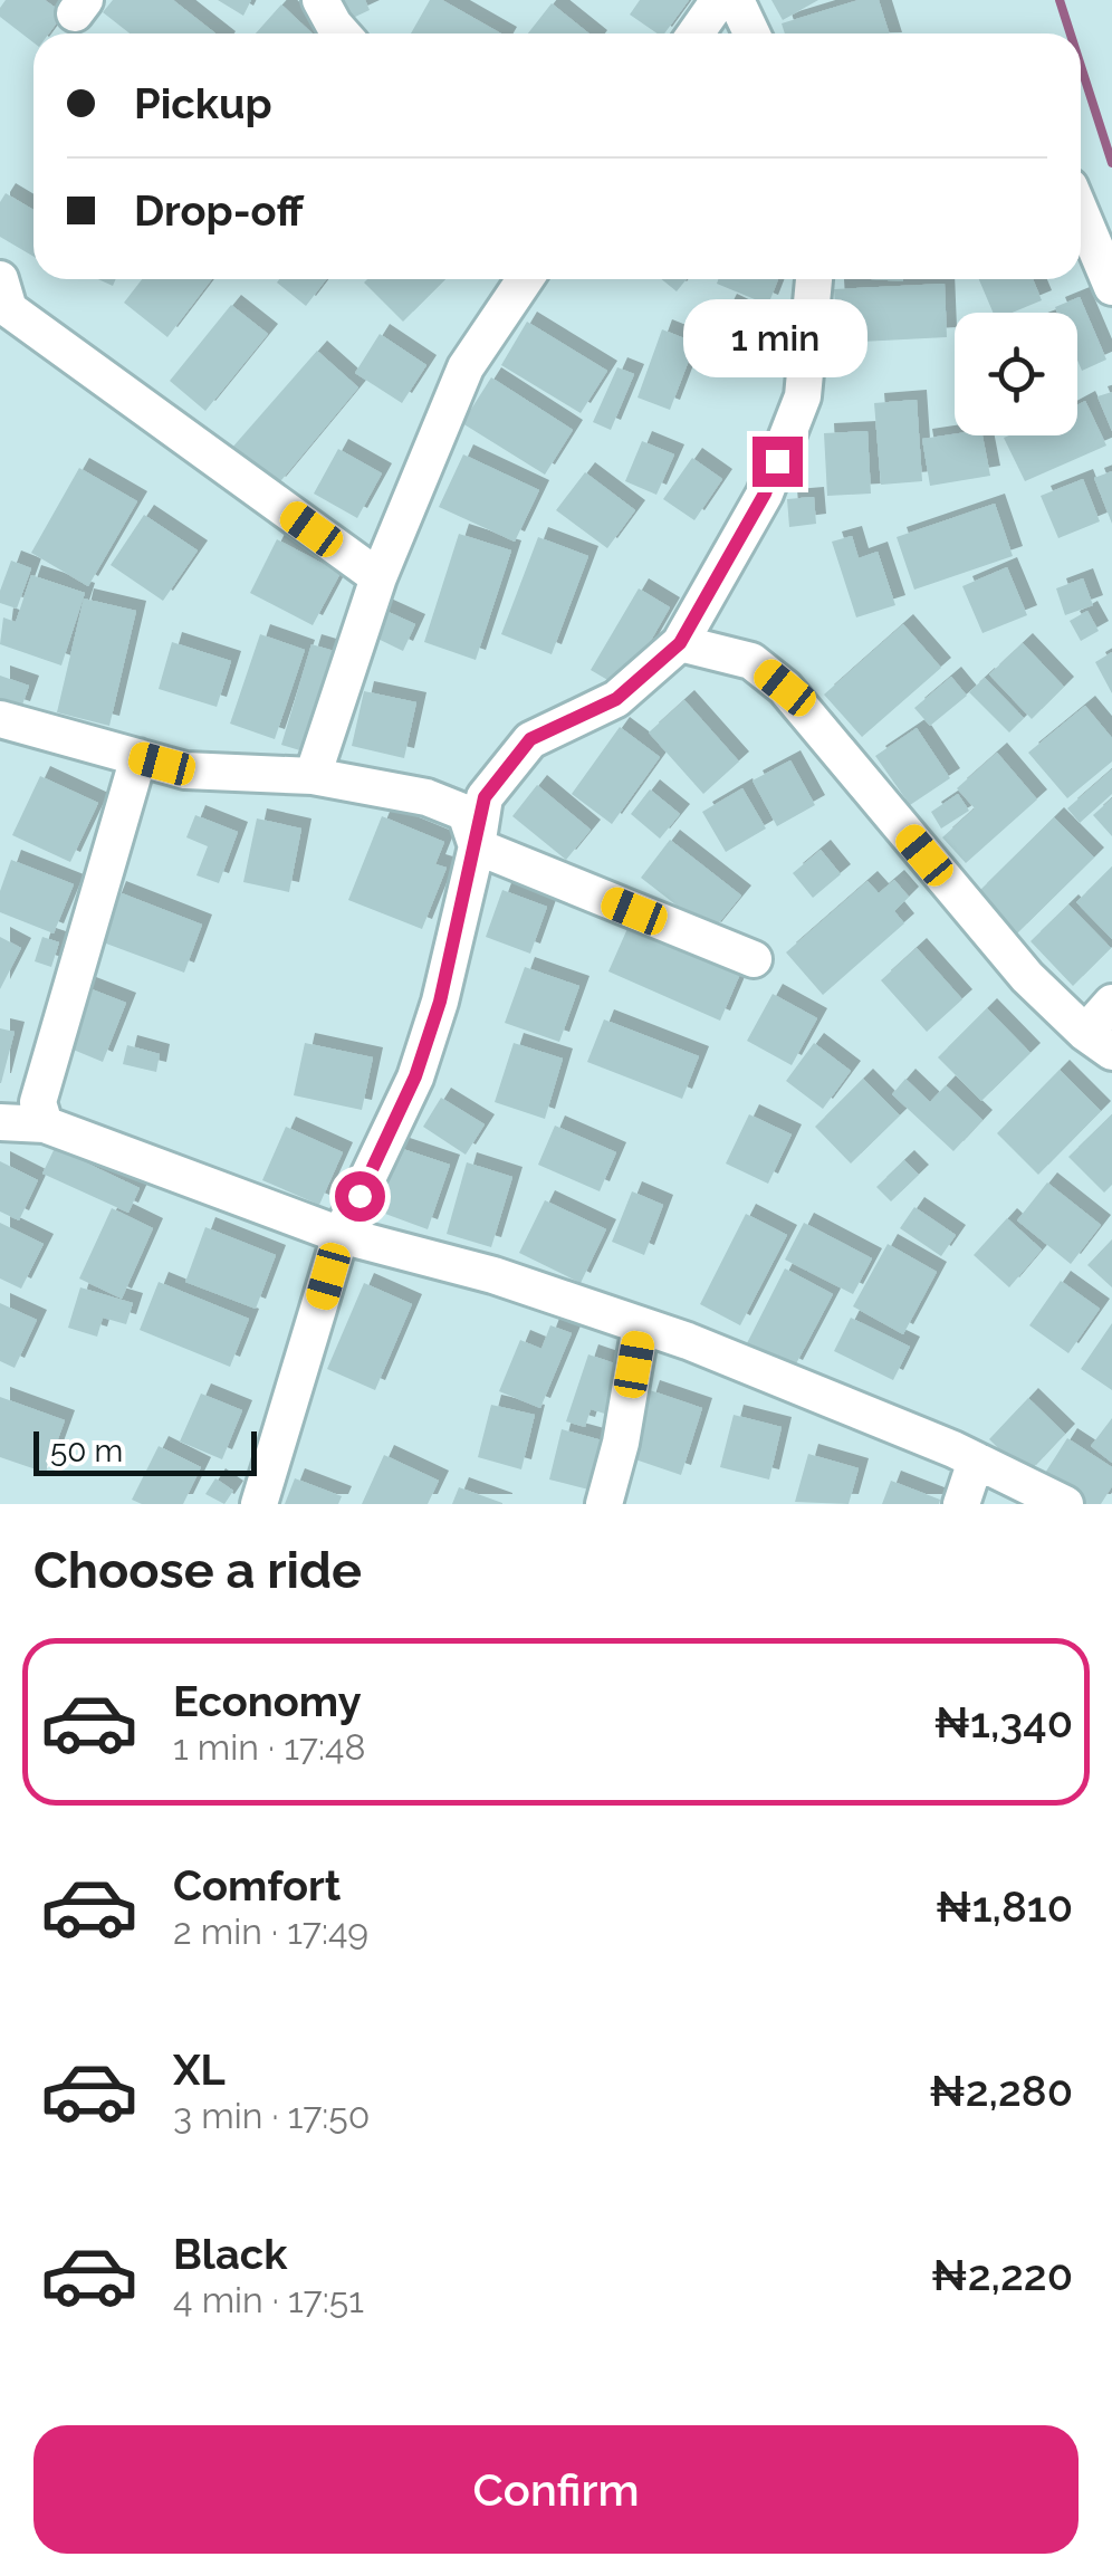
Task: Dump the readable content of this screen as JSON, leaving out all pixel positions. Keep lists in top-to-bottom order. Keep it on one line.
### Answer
{"scale_bar":"50 m","page":{"banner":["Pickup","Drop-off"],"bubble":"1 min","scale":"50 m","heading":"Choose a ride","list":[{"name":"Economy","note":"1 min · 17:48","value":"₦1,340"},{"name":"Comfort","note":"2 min · 17:49","value":"₦1,810"},{"name":"XL","note":"3 min · 17:50","value":"₦2,280"},{"name":"Black","note":"4 min · 17:51","value":"₦2,220"}],"buttons":"Confirm"}}
